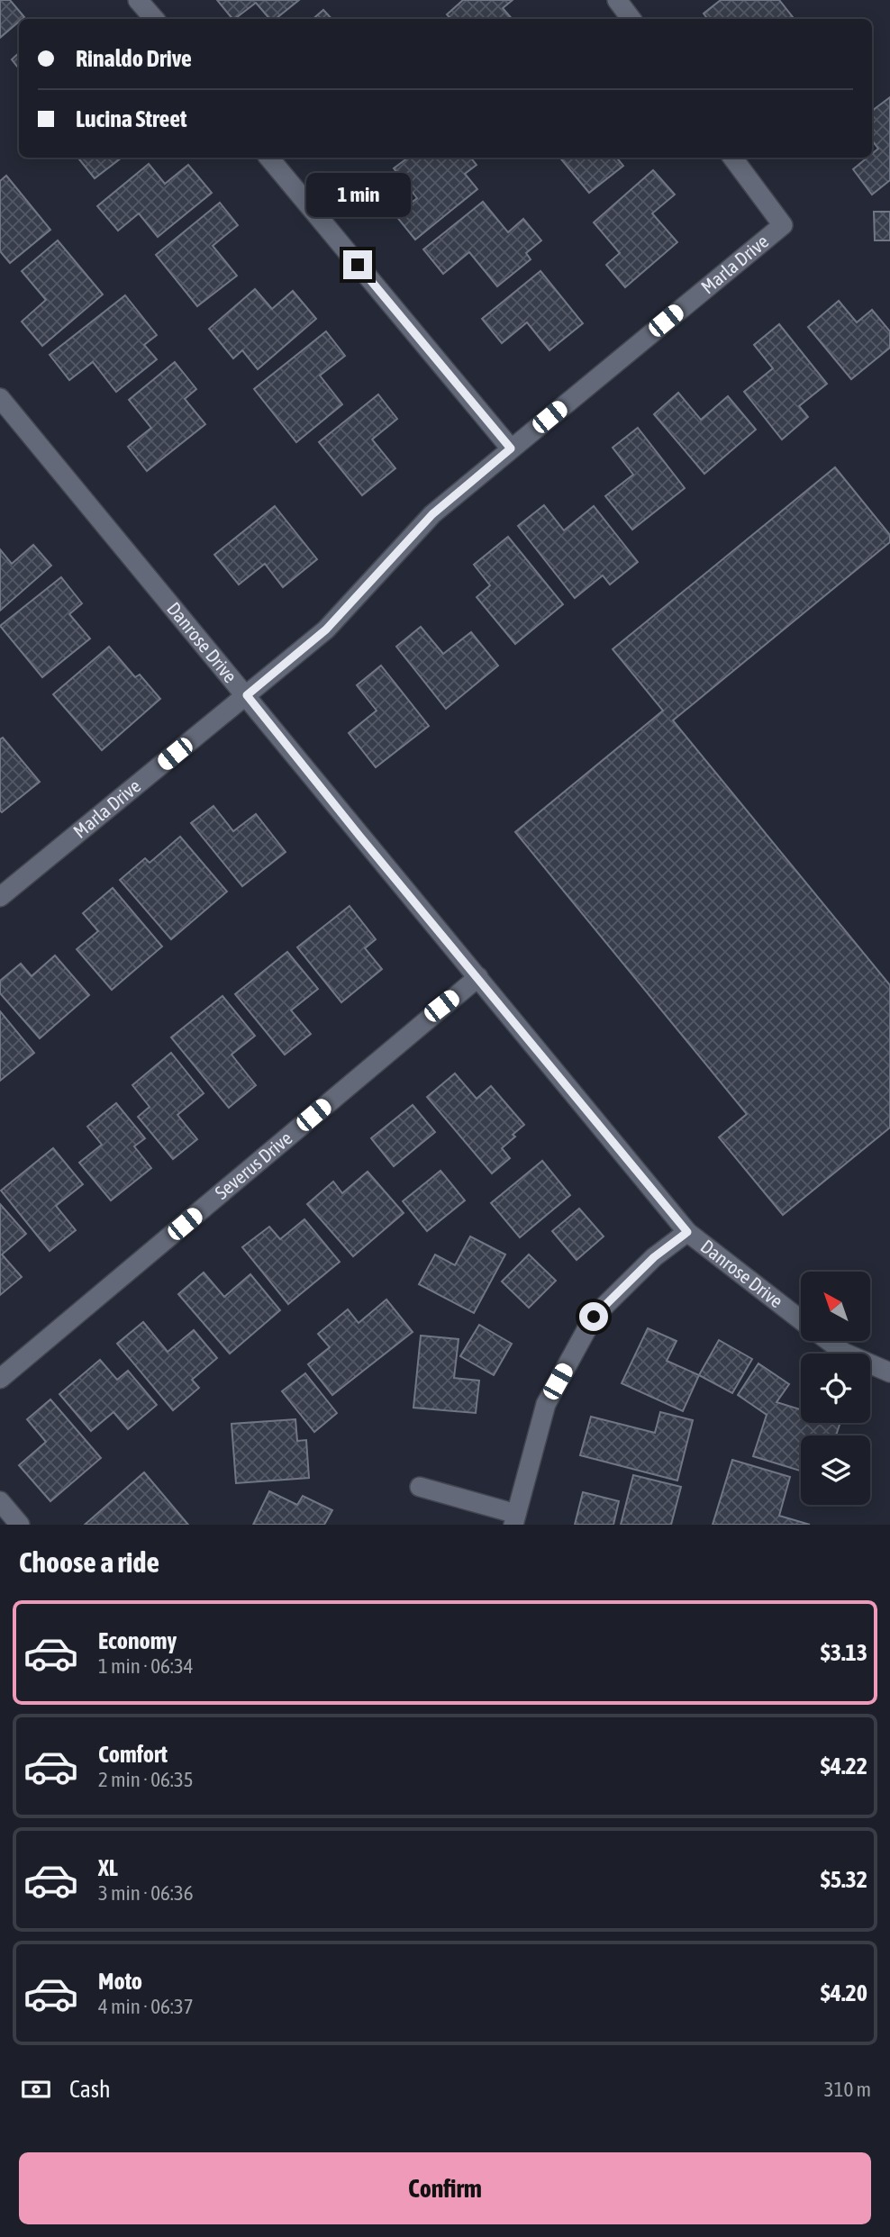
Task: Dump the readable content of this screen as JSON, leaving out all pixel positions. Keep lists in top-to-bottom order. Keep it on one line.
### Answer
{"streets":{"street":["Marla Drive","Danrose Drive","Severus Drive"]},"crossings":[["Marla Drive","Danrose Drive"],["Danrose Drive","Severus Drive"]],"north":"top left","page":{"banner":["Rinaldo Drive","Lucina Street"],"bubble":"1 min","heading":"Choose a ride","list":[{"name":"Economy","note":"1 min · 06:34","value":"$3.13"},{"name":"Comfort","note":"2 min · 06:35","value":"$4.22"},{"name":"XL","note":"3 min · 06:36","value":"$5.32"},{"name":"Moto","note":"4 min · 06:37","value":"$4.20"}],"pay":["Cash","310 m"],"buttons":"Confirm"}}
